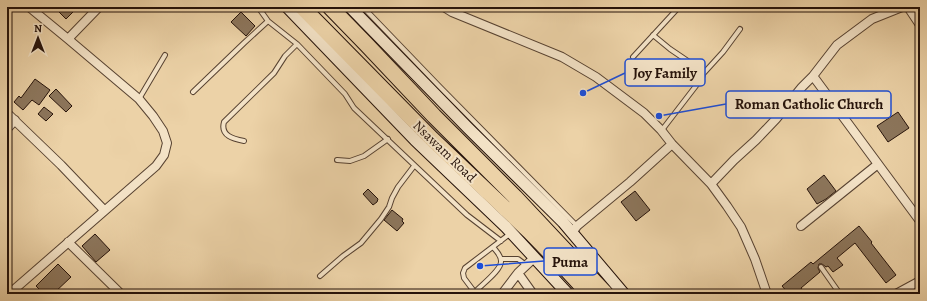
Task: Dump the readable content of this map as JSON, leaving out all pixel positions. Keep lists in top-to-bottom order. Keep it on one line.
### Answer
{"streets":{"highway":["Nsawam Road"]},"places":["Joy Family","Roman Catholic Church","Puma"],"north":"top"}
